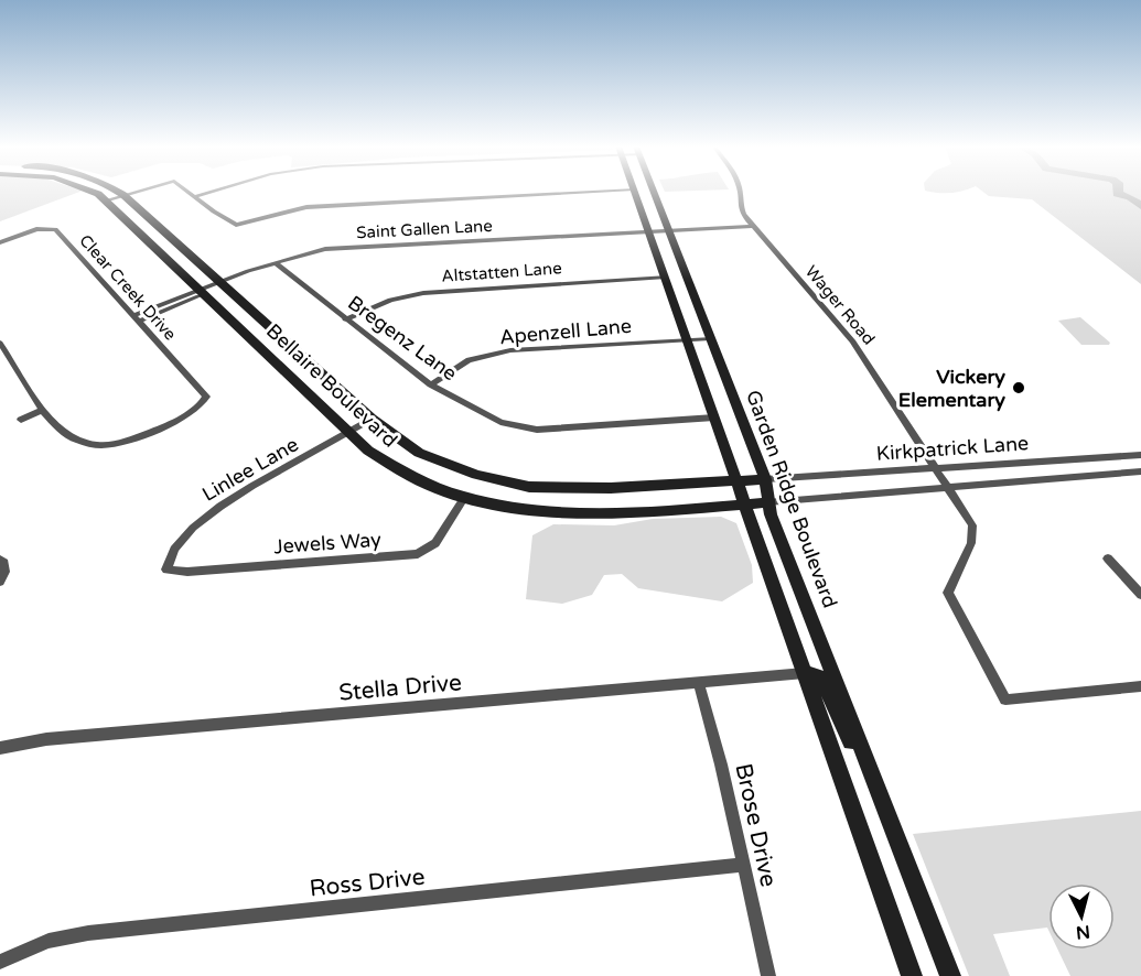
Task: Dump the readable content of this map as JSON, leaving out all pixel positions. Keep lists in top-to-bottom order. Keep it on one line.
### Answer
{"streets":{"main road":["Bellaire Boulevard","Garden Ridge Boulevard"],"street":["Saint Gallen Lane","Altstatten Lane","Clear Creek Drive","Wager Road","Apenzell Lane","Bregenz Lane","Kirkpatrick Lane","Linlee Lane","Jewels Way","Stella Drive","Brose Drive","Ross Drive"]},"crossings":[["Saint Gallen Lane","Clear Creek Drive"],["Saint Gallen Lane","Wager Road"],["Saint Gallen Lane","Bregenz Lane"],["Saint Gallen Lane","Bellaire Boulevard"],["Saint Gallen Lane","Garden Ridge Boulevard"],["Altstatten Lane","Bregenz Lane"],["Wager Road","Kirkpatrick Lane"],["Apenzell Lane","Bregenz Lane"],["Apenzell Lane","Garden Ridge Boulevard"],["Bellaire Boulevard","Kirkpatrick Lane"],["Bellaire Boulevard","Linlee Lane"],["Bellaire Boulevard","Garden Ridge Boulevard"],["Bellaire Boulevard","Jewels Way"],["Kirkpatrick Lane","Garden Ridge Boulevard"],["Linlee Lane","Jewels Way"],["Stella Drive","Brose Drive"],["Brose Drive","Ross Drive"]],"places":["Vickery Elementary"],"north":"bottom"}
